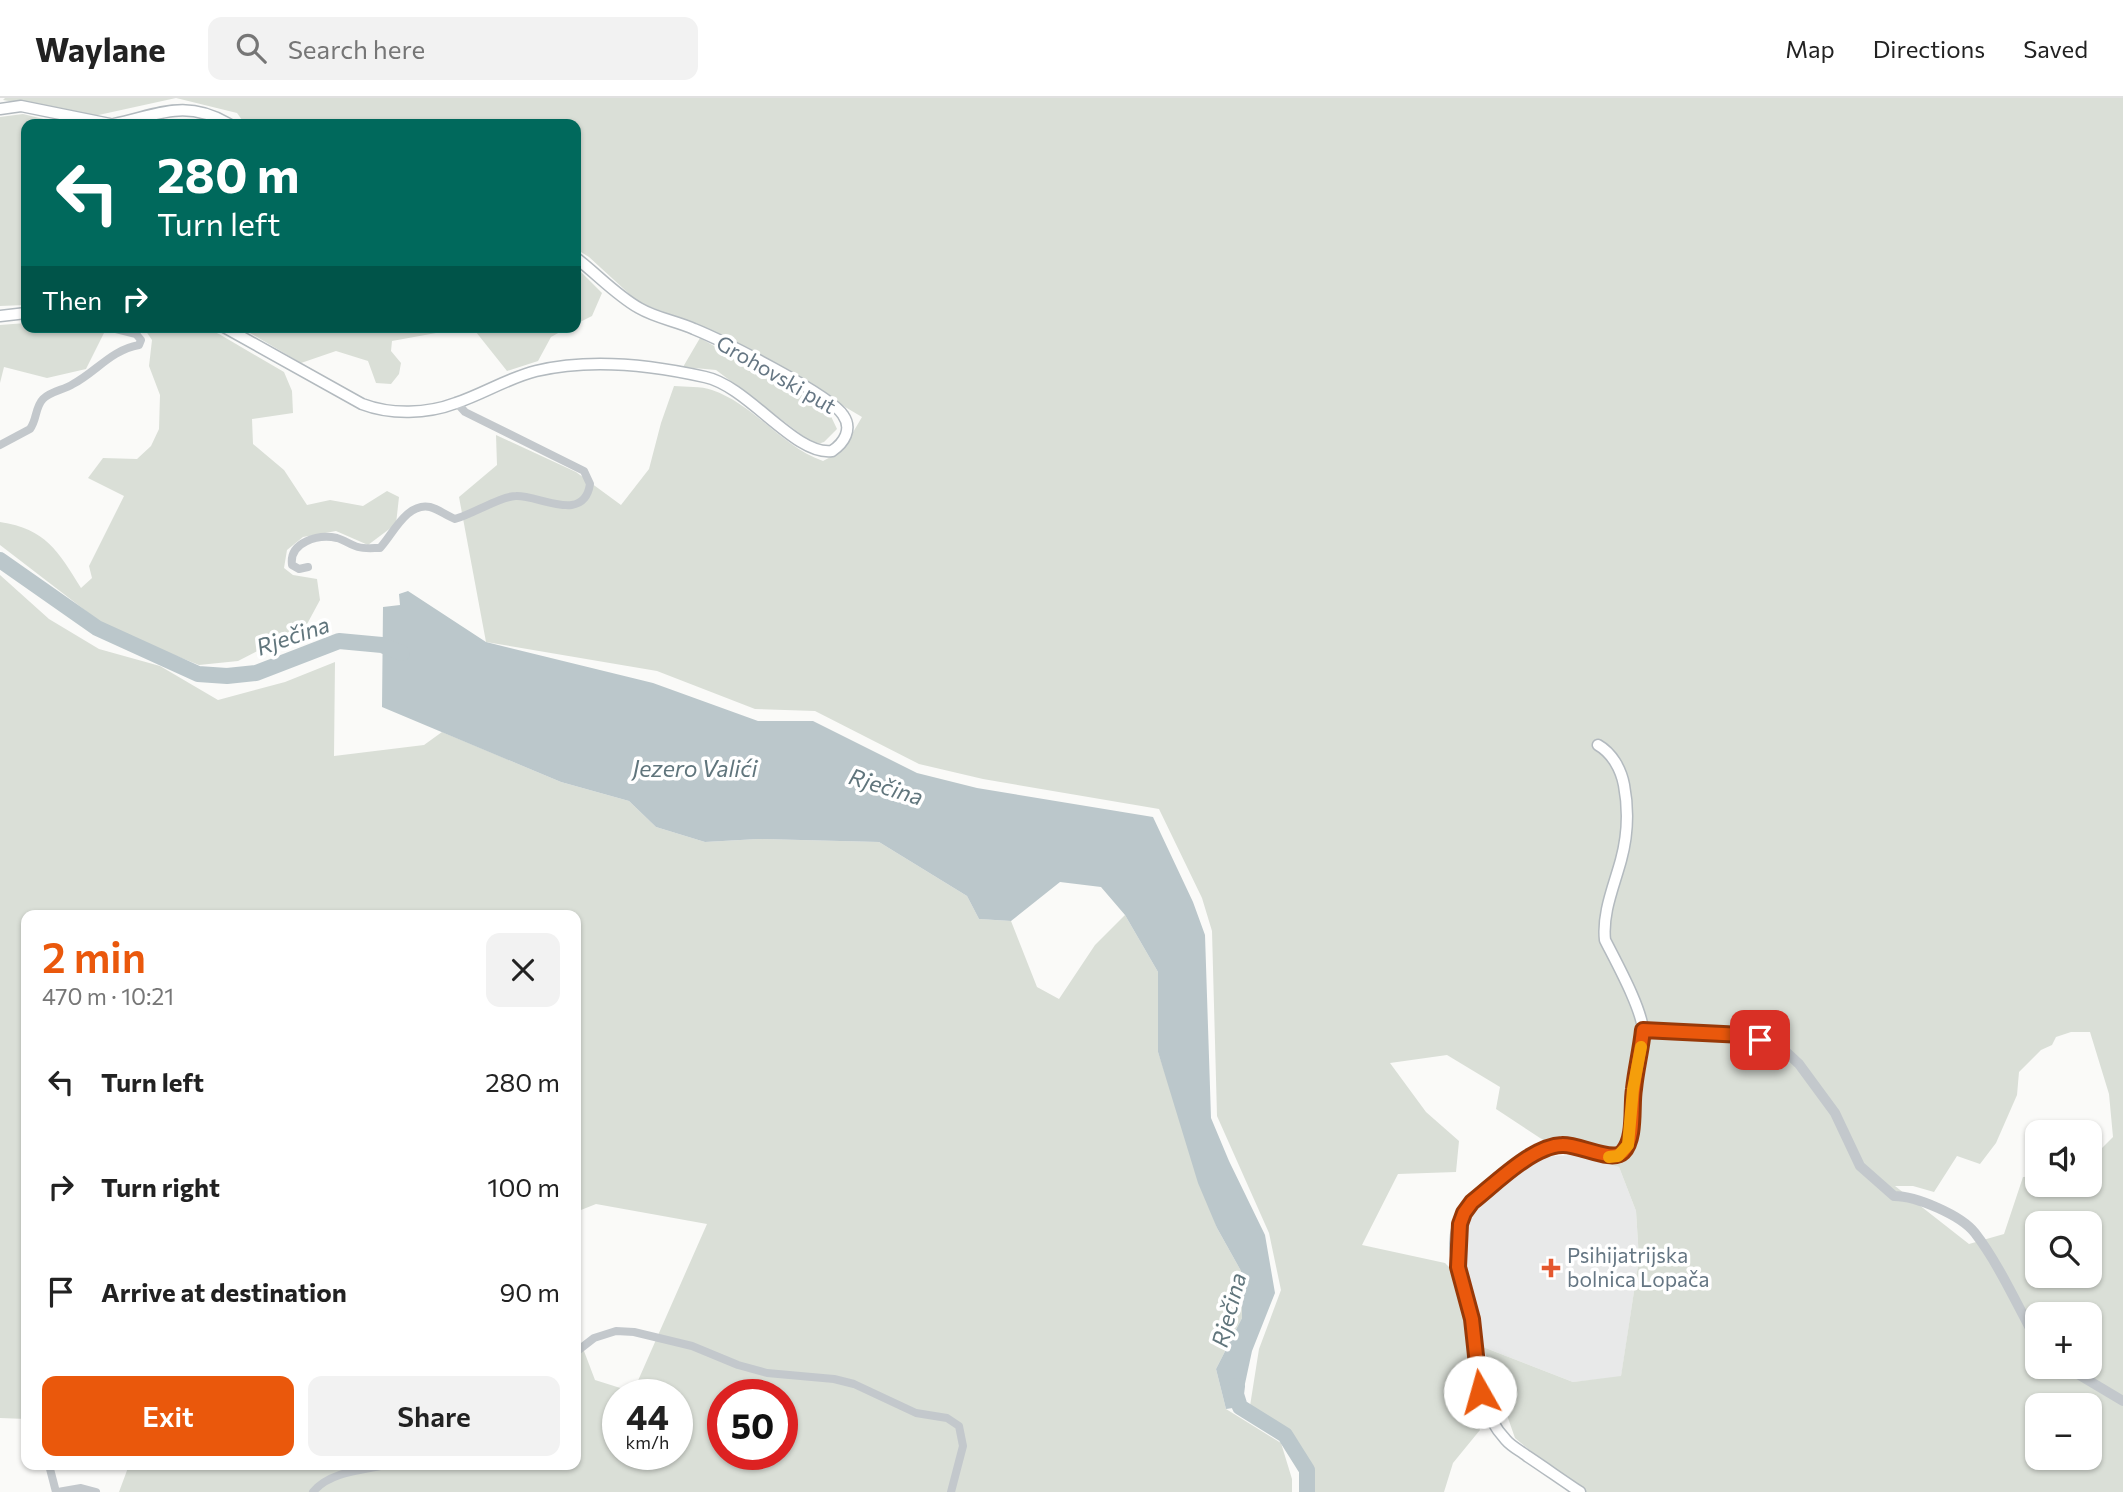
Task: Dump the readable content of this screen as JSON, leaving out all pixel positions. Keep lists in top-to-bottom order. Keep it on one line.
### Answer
{"streets":{"main road":["Grohovski put"]},"water":["Rječina","Jezero Valići"],"places":{"health":["Psihijatrijska bolnica Lopača"]},"page":{"header":"Waylane","search":"Search here","nav":["Map","Directions","Saved"],"turn":["280 m","Turn left"],"then":"Then","heading":["2 min","470 m · 10:21"],"list":[{"name":"Turn left","value":"280 m"},{"name":"Turn right","value":"100 m"},{"name":"Arrive at destination","value":"90 m"}],"map_buttons":["+","−"],"buttons":["Exit","Share"],"speed":"44 km/h","limit":"50"}}
